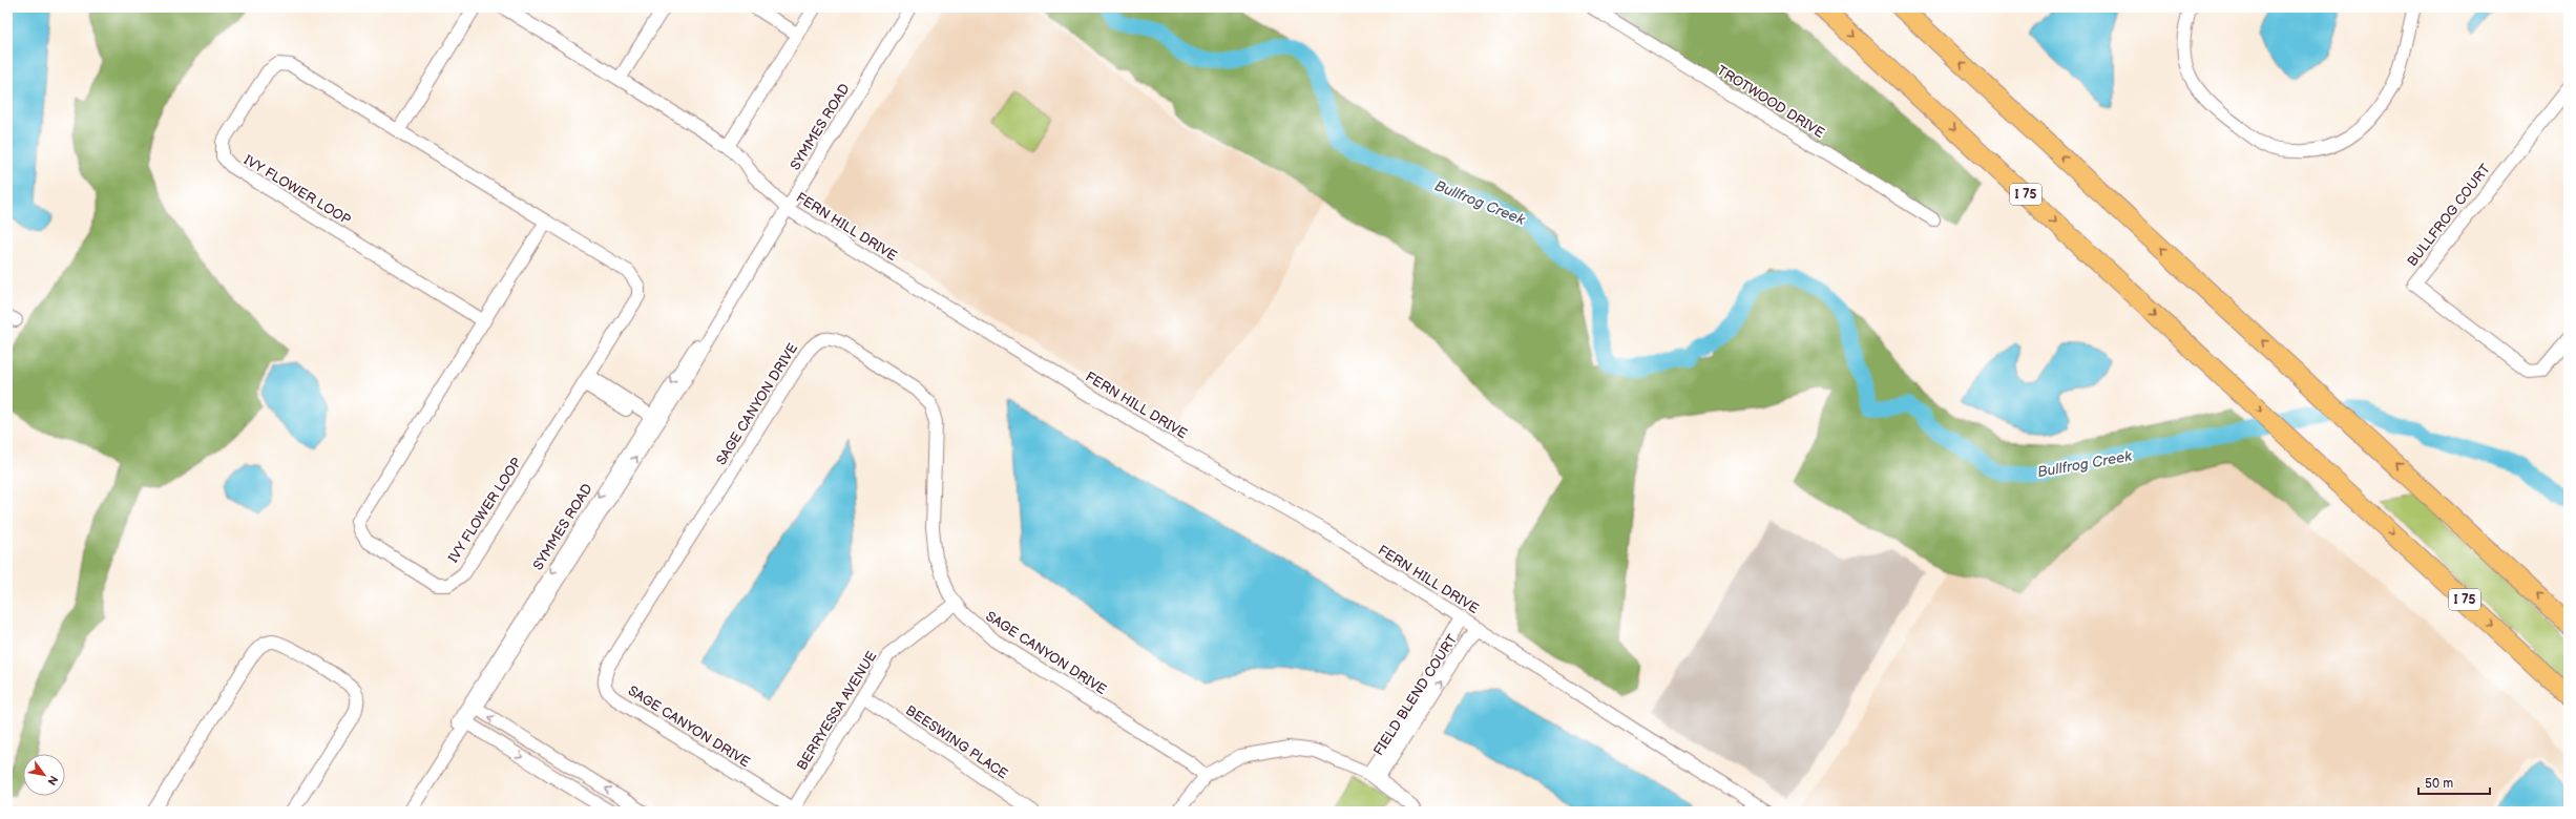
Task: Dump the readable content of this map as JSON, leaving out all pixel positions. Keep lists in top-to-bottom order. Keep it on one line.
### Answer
{"streets":{"highway":["I 75"],"street":["TROTWOOD DRIVE","SYMMES ROAD","IVY FLOWER LOOP","BULLFROG COURT","FERN HILL DRIVE","SAGE CANYON DRIVE","FIELD BLEND COURT","BERRYESSA AVENUE","BEESWING PLACE"]},"crossings":[["SYMMES ROAD","FERN HILL DRIVE"],["FERN HILL DRIVE","FIELD BLEND COURT"],["SAGE CANYON DRIVE","BERRYESSA AVENUE"],["BERRYESSA AVENUE","BEESWING PLACE"]],"water":["Bullfrog Creek"],"scale_bar":"50 m","north":"bottom right"}
